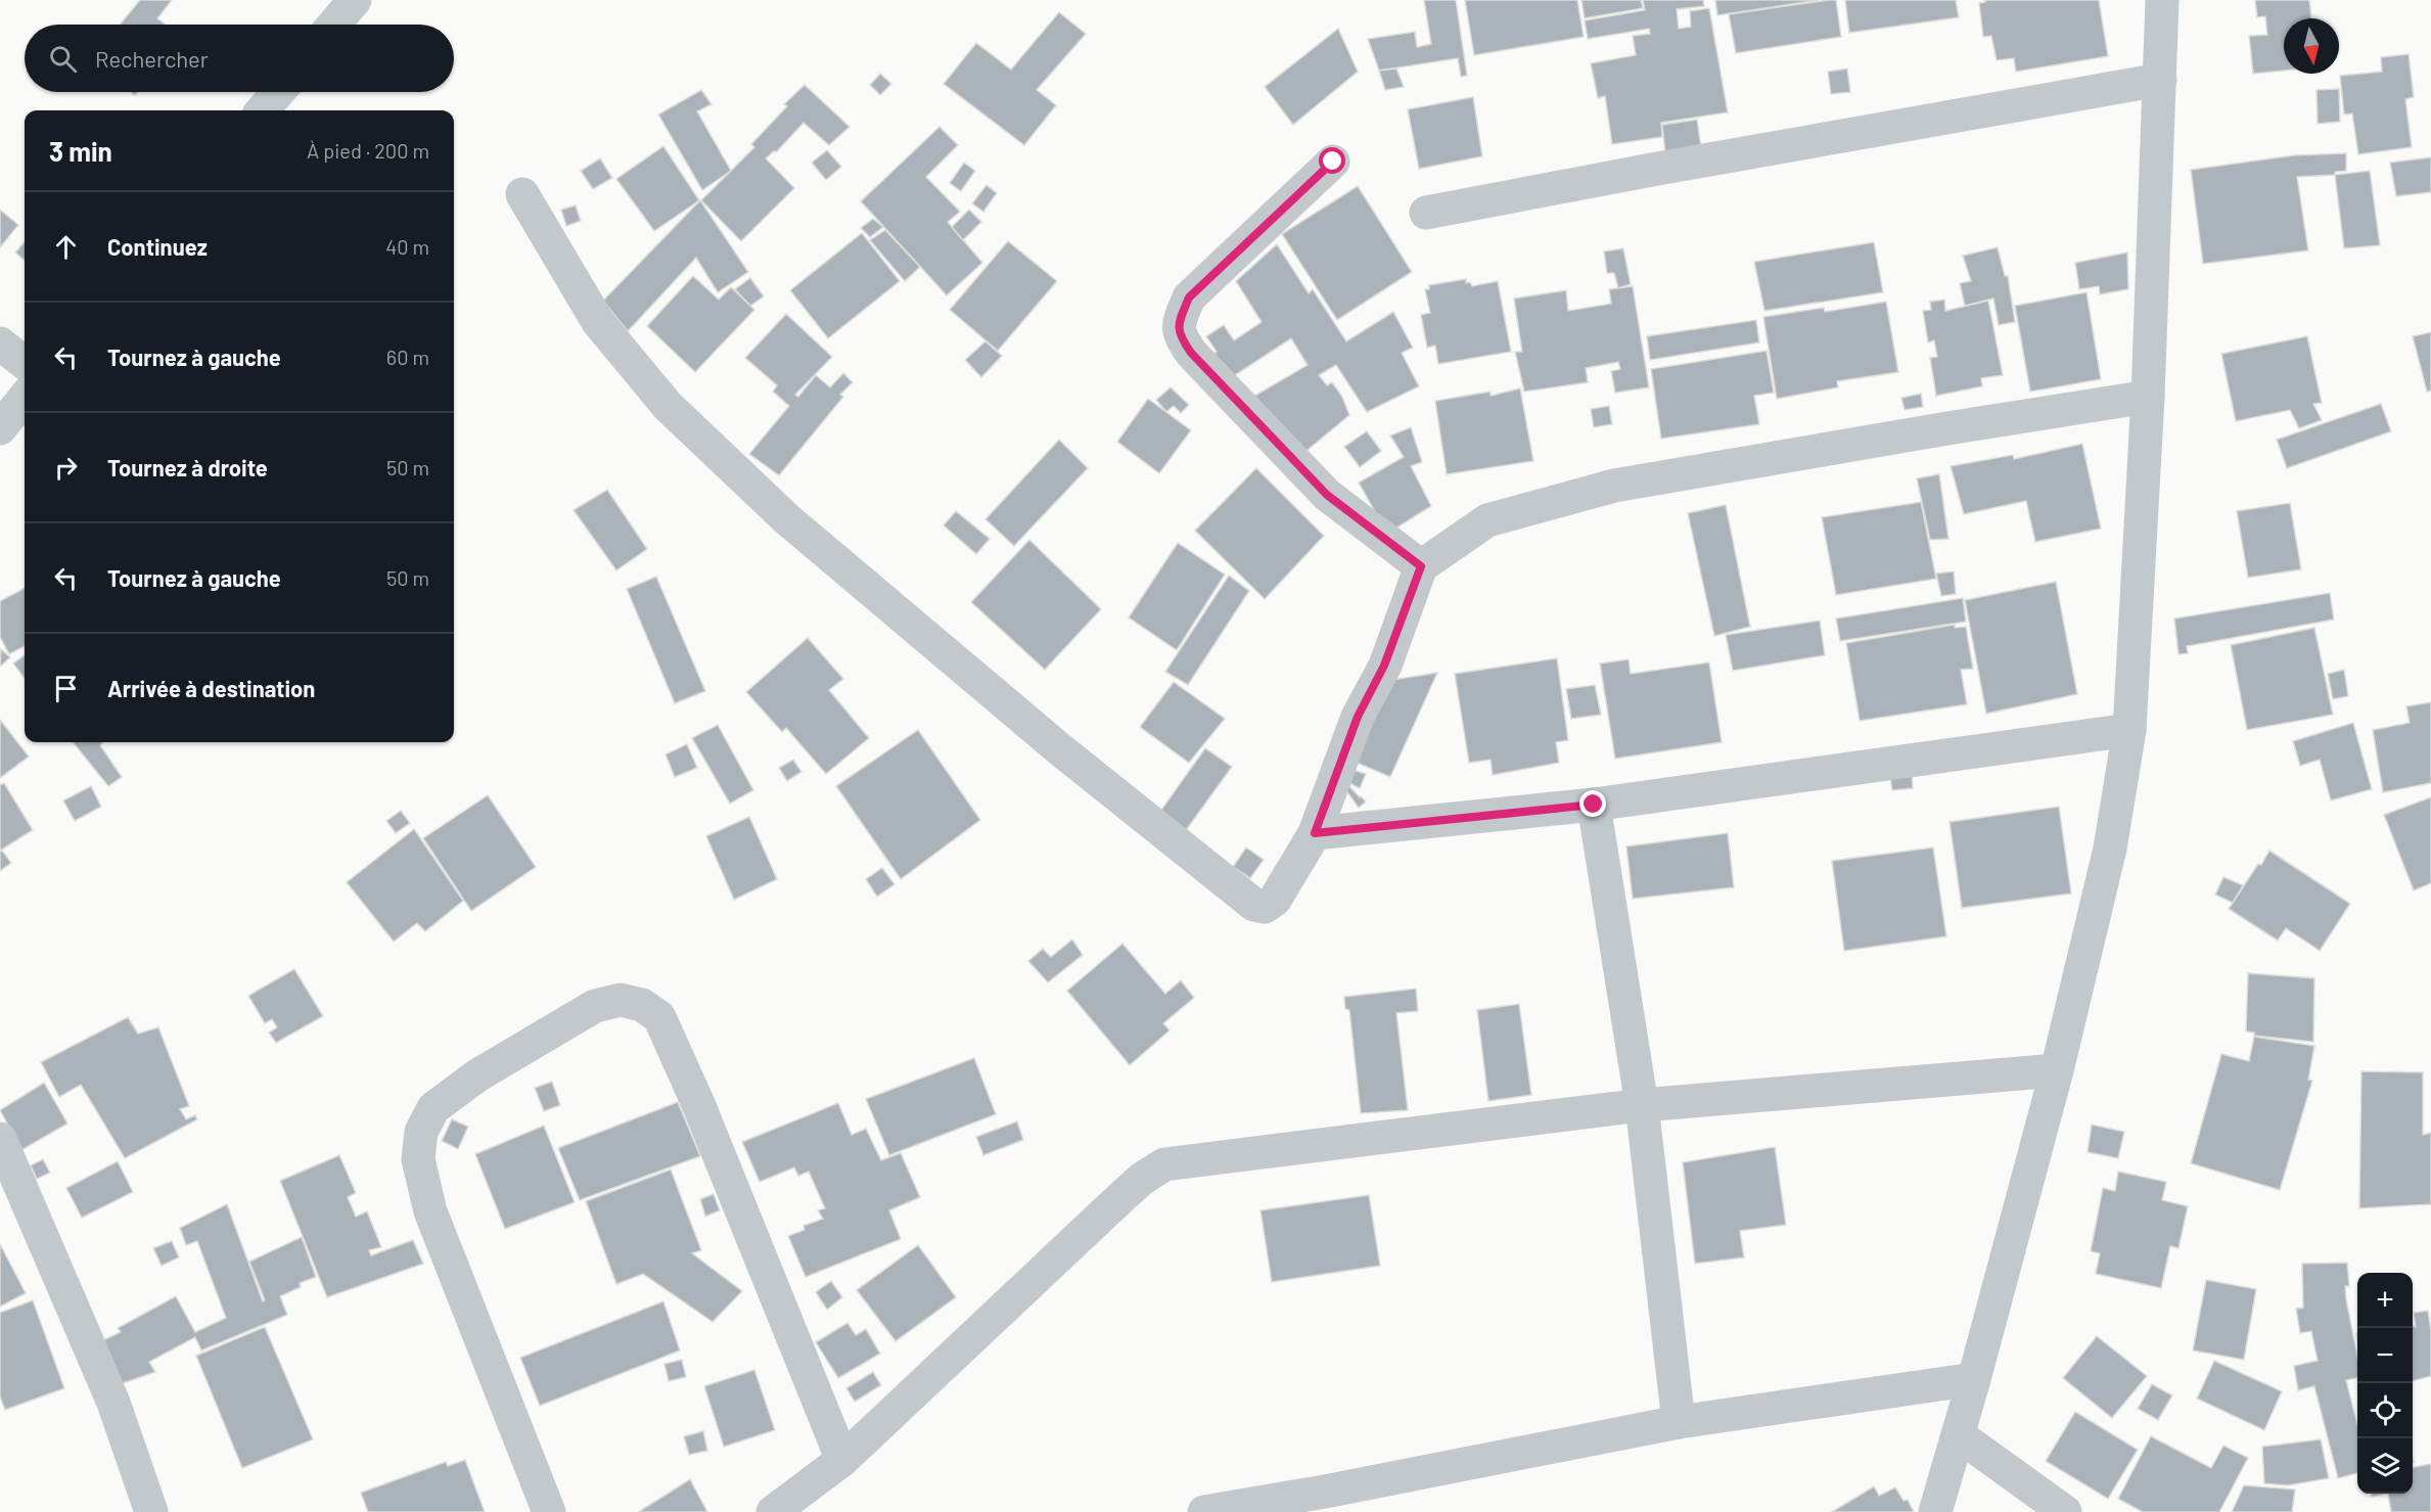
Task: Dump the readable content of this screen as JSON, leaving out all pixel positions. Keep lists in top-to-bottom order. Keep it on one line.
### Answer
{"north":"bottom","page":{"search":"Rechercher","heading":["3 min","À pied · 200 m"],"list":[["Continuez","40 m"],["Tournez à gauche","60 m"],["Tournez à droite","50 m"],["Tournez à gauche","50 m"],"Arrivée à destination"],"map_buttons":["+","−"]}}
